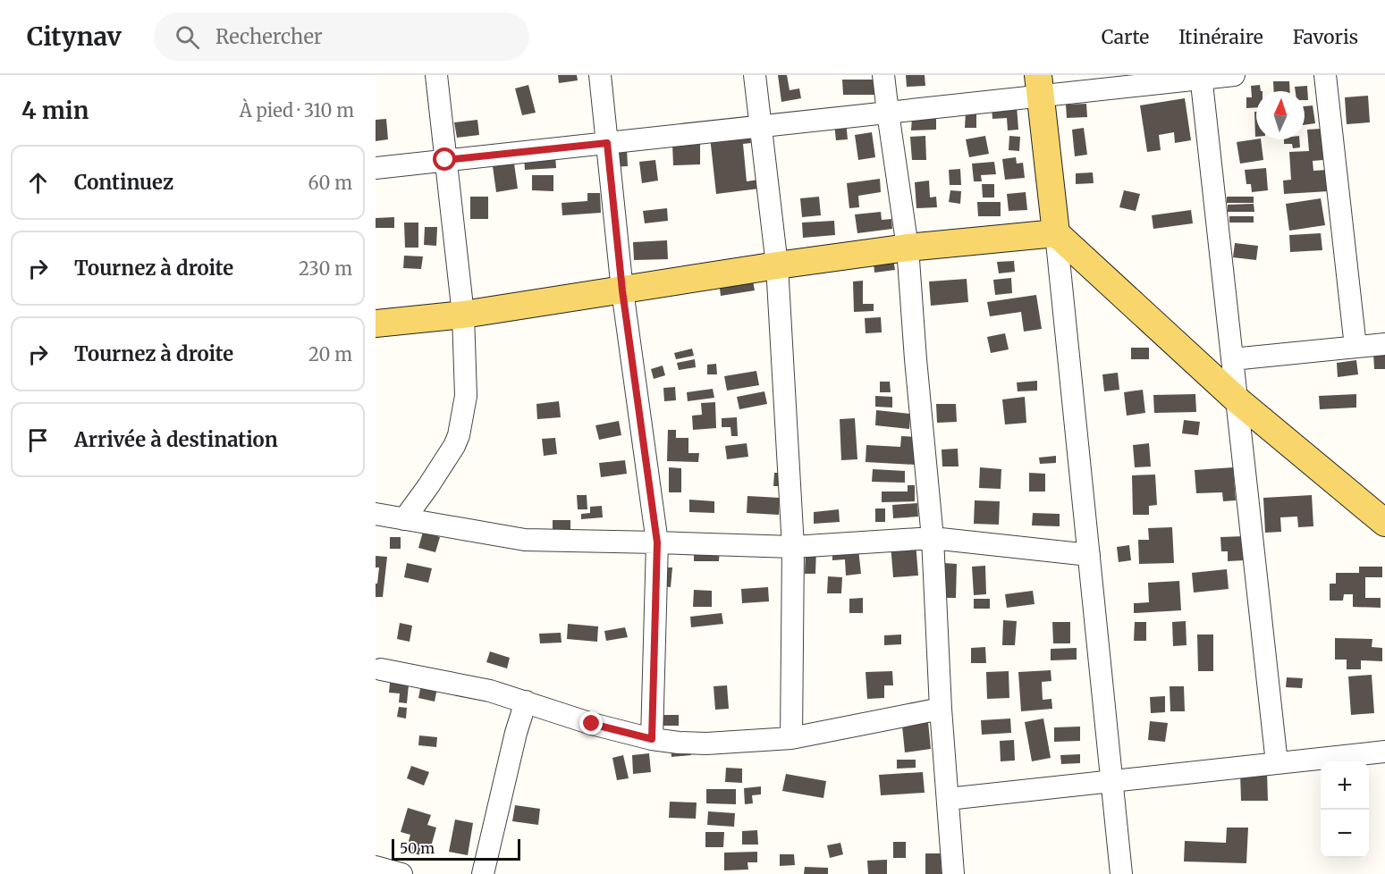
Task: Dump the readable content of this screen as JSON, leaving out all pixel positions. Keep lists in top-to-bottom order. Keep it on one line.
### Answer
{"scale_bar":"50 m","north":"top","page":{"header":"Citynav","search":"Rechercher","nav":["Carte","Itinéraire","Favoris"],"heading":["4 min","À pied · 310 m"],"list":[["Continuez","60 m"],["Tournez à droite","230 m"],["Tournez à droite","20 m"],"Arrivée à destination"],"map_buttons":["+","−"],"scale":"50 m"}}
